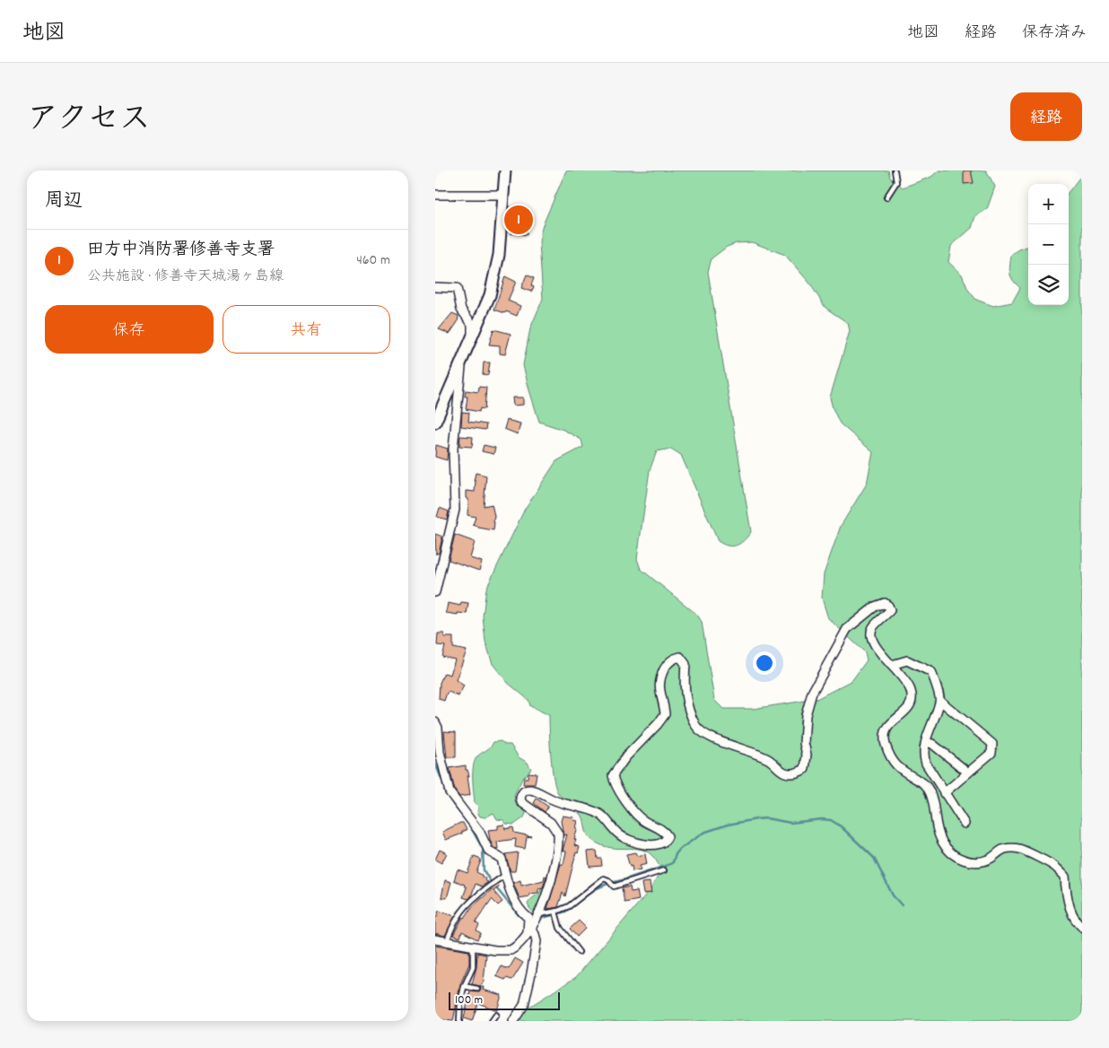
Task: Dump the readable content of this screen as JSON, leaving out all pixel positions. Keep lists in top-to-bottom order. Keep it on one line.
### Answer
{"scale_bar":"100 m","page":{"header":"地図","nav":["地図","経路","保存済み"],"title":"アクセス","buttons":["経路",["保存","共有"]],"heading":"周辺","map_buttons":["+","−"],"pins":"1","list":[{"mark":"1","name":"田方中消防署修善寺支署","note":"公共施設 · 修善寺天城湯ヶ島線","value":"460 m"}],"scale":"100 m"}}
